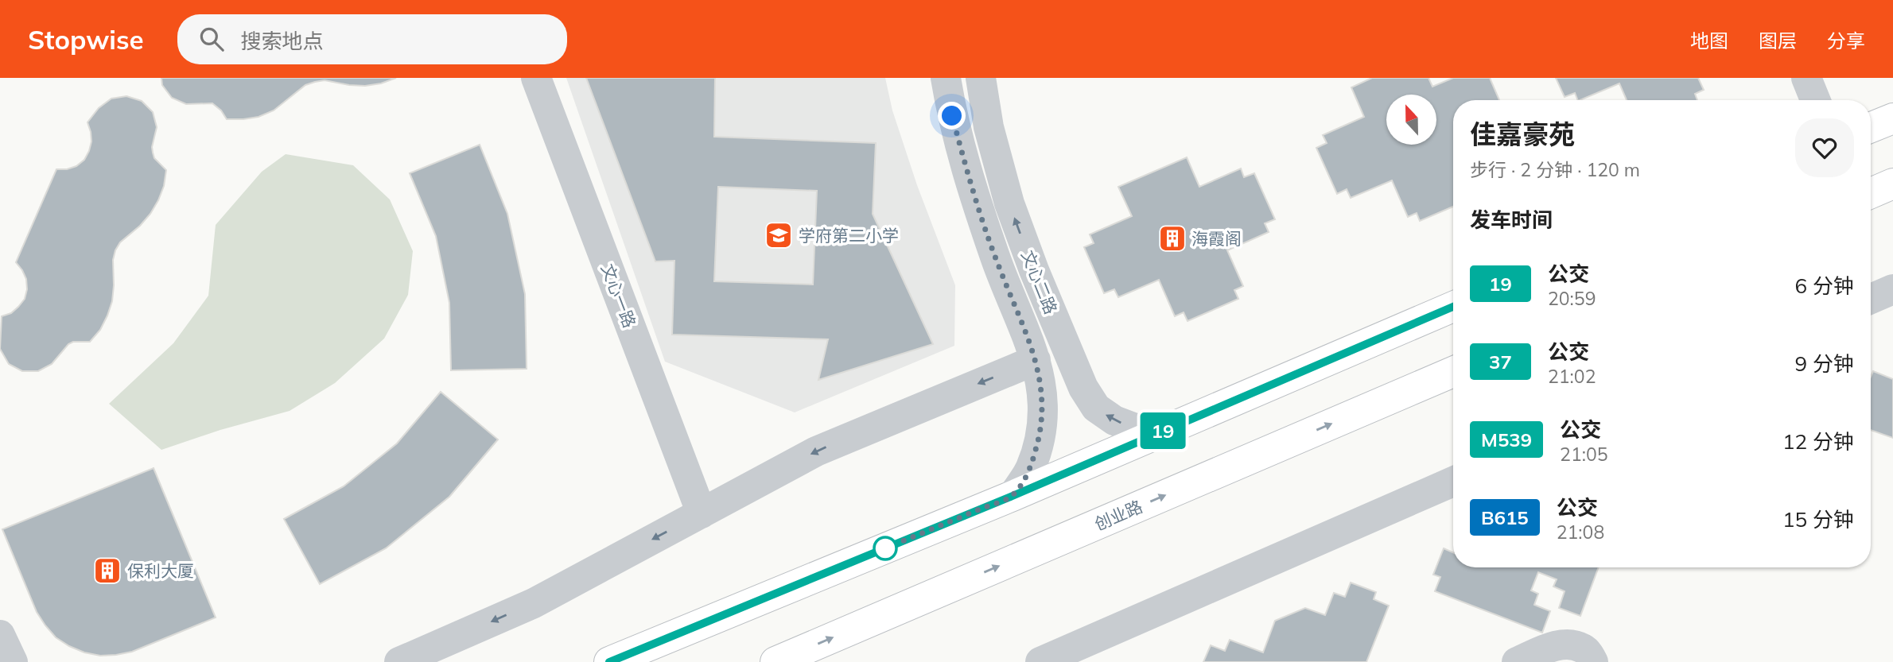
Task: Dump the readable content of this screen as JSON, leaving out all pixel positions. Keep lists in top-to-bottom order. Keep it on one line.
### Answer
{"streets":{"main road":["创业路"],"street":["文心二路","文心一路"]},"places":{"school or university":["学府第二小学"],"building":["海霞阁","保利大厦"]},"lines":["bus line 19"],"north":"top","page":{"header":"Stopwise","search":"搜索地点","nav":["地图","图层","分享"],"on_map":"19","heading":[["佳嘉豪苑","步行 · 2 分钟 · 120 m"],"发车时间"],"list":[{"mark":"19","name":"公交","note":"20:59","value":"6 分钟"},{"mark":"37","name":"公交","note":"21:02","value":"9 分钟"},{"mark":"M539","name":"公交","note":"21:05","value":"12 分钟"},{"mark":"B615","name":"公交","note":"21:08","value":"15 分钟"}]}}
